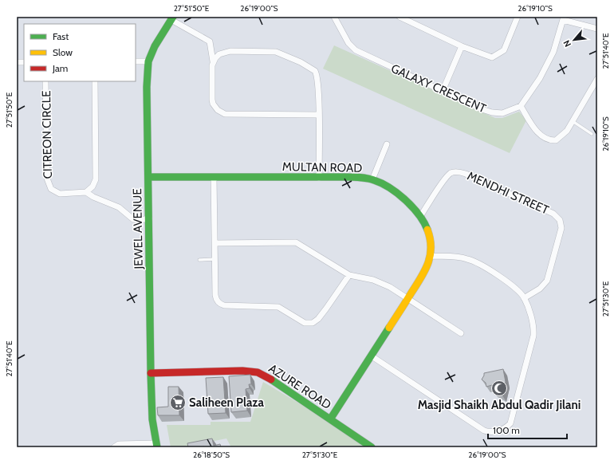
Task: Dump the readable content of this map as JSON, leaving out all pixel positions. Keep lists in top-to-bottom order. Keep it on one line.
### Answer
{"streets":{"street":["GALAXY CRESCENT","CITREON CIRCLE","MULTAN ROAD","MENDHI STREET","JEWEL AVENUE","AZURE ROAD"]},"crossings":[["MULTAN ROAD","MENDHI STREET"],["MULTAN ROAD","JEWEL AVENUE"],["MULTAN ROAD","AZURE ROAD"],["JEWEL AVENUE","AZURE ROAD"]],"places":{"mosque":["Masjid Shaikh Abdul Qadir Jilani"],"supermarket":["Saliheen Plaza"]},"legend":["Fast","Slow","Jam"],"scale_bar":"100 m","north":"bottom left","coordinates":["27°51'50\"E","26°19'00\"S","26°19'10\"S","27°51'40\"E","27°51'30\"E","26°18'50\"S"]}
